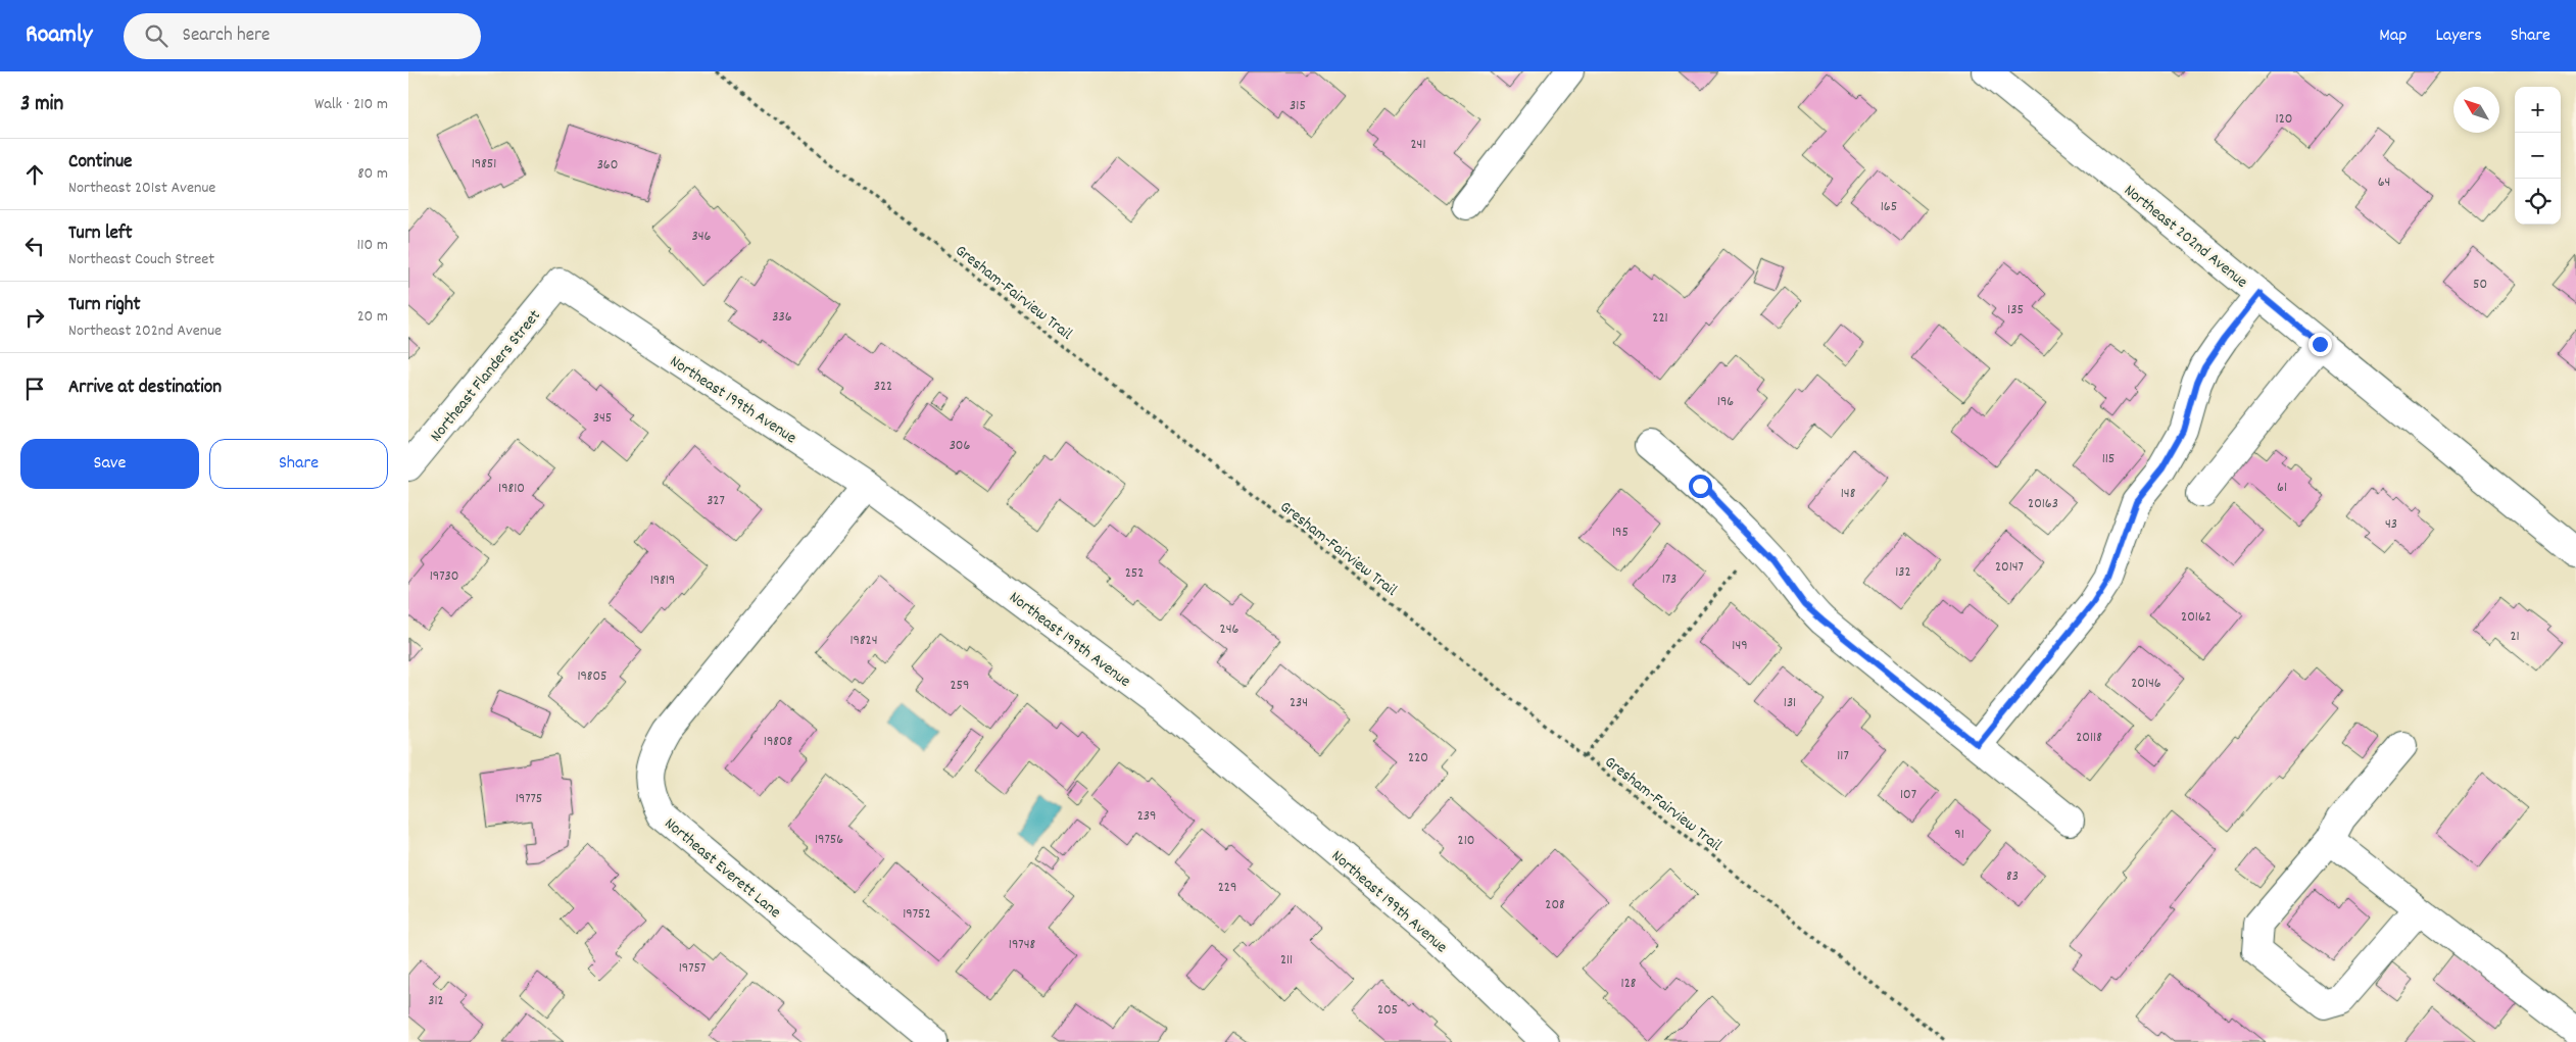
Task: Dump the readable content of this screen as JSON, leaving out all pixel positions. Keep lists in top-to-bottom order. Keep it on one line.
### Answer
{"streets":{"street":["Northeast 202nd Avenue","Northeast Flanders Street","Northeast 199th Avenue","Northeast Everett Lane"],"path":["Gresham-Fairview Trail"]},"crossings":[["Northeast Flanders Street","Northeast 199th Avenue"],["Northeast 199th Avenue","Northeast Everett Lane"]],"house_numbers":["315","120","241","19851","360","64","165","346","50","135","336","221","322","196","345","306","115","61","19810","148","327","20163","43","195","20147","132","252","19730","173","19819","20162","246","21","19824","149","19805","20146","259","234","131","20118","19808","117","220","107","19775","239","91","19756","210","83","229","208","19752","19748","211","19757","128","312","205"],"north":"top left","page":{"header":"Roamly","search":"Search here","nav":["Map","Layers","Share"],"heading":["3 min","Walk · 210 m"],"map_buttons":["+","−"],"list":[["Continue","Northeast 201st Avenue","80 m"],["Turn left","Northeast Couch Street","110 m"],["Turn right","Northeast 202nd Avenue","20 m"],"Arrive at destination"],"buttons":["Save","Share"]}}
